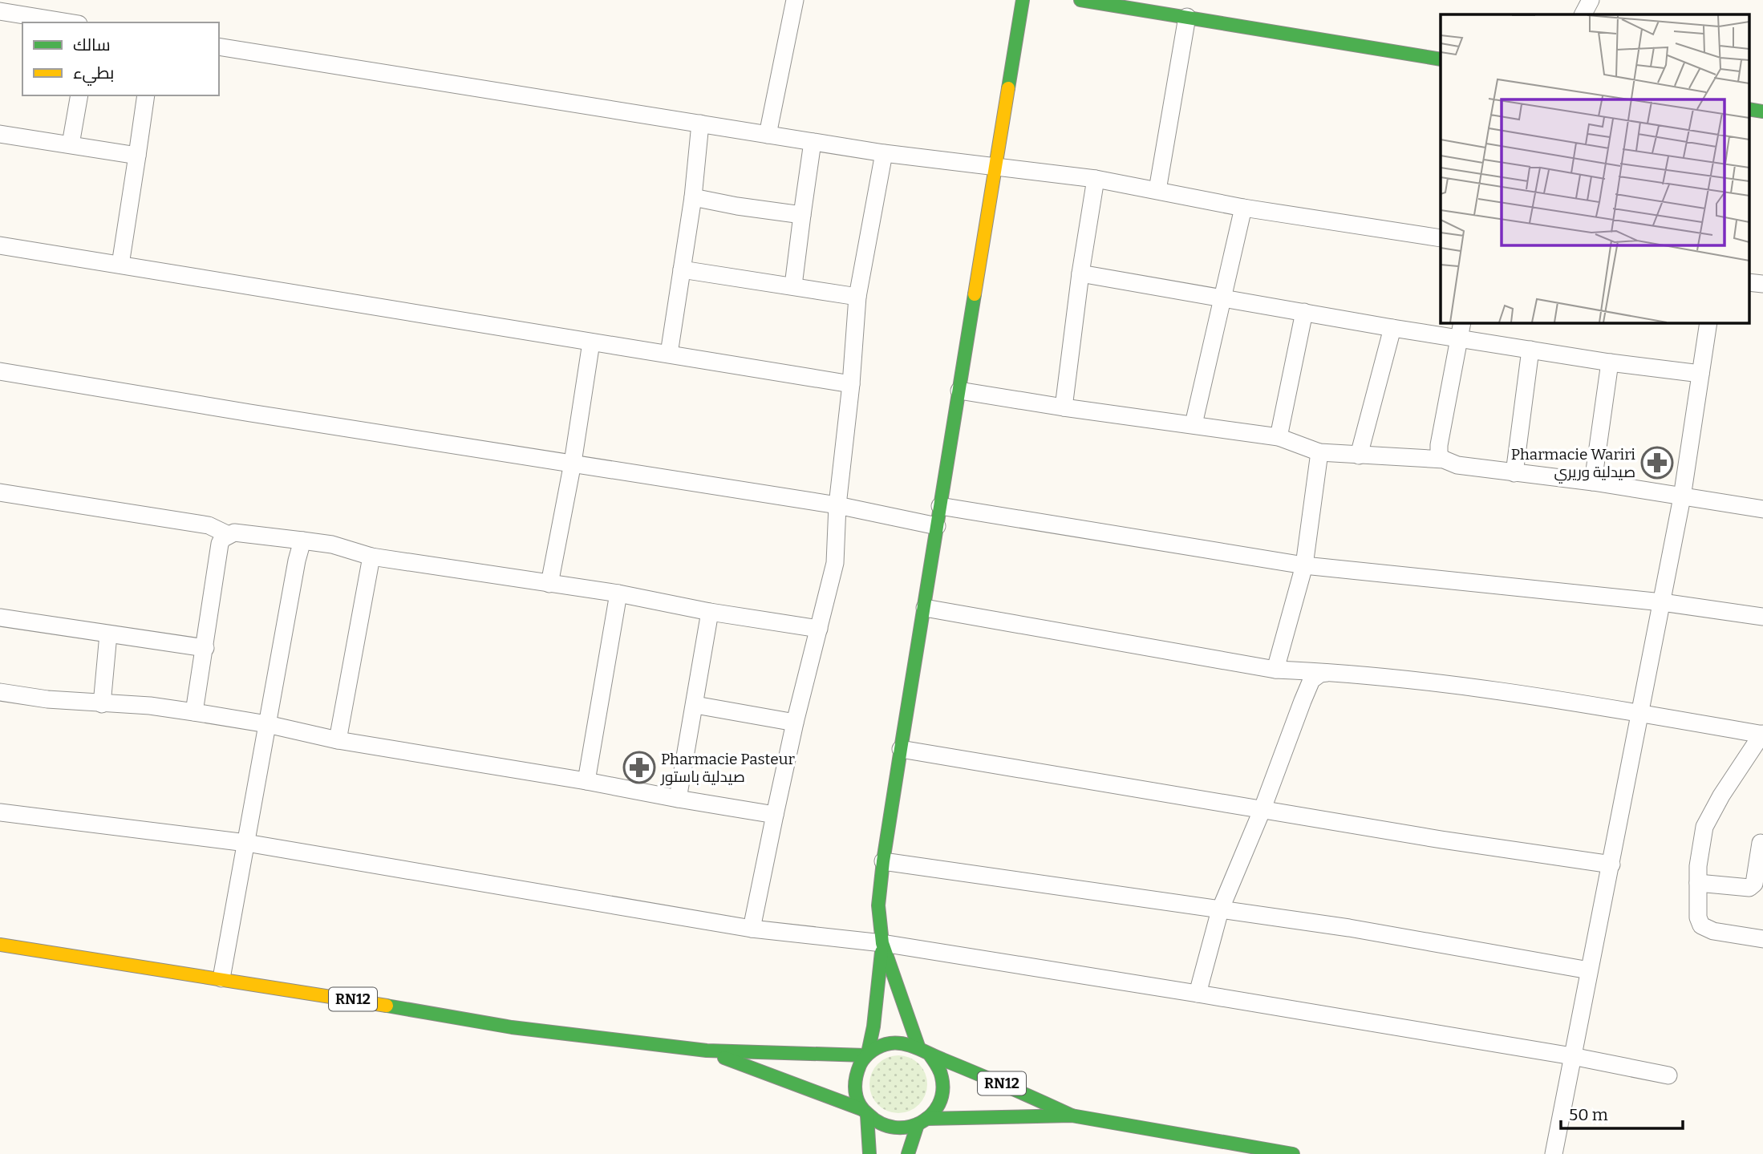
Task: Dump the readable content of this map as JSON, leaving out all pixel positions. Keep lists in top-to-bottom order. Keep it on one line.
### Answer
{"streets":{"main road":["RN12"]},"places":{"pharmacy":["Pharmacie Wariri صيدلية وريري","Pharmacie Pasteur صيدلية باستور"]},"legend":["سالك","بطيء"],"scale_bar":"50 m"}
